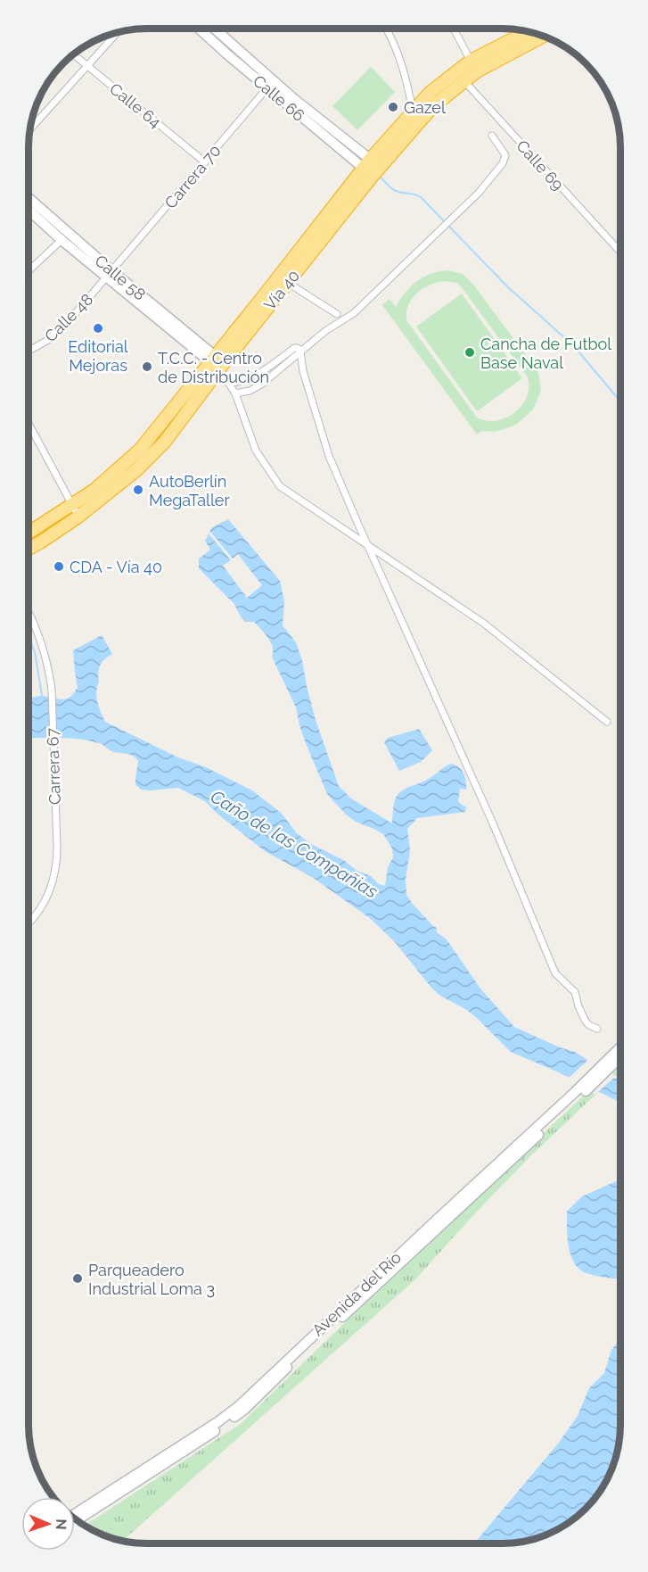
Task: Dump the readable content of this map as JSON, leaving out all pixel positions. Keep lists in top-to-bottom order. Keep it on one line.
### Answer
{"streets":{"highway":["Vía 40"],"main road":["Calle 66","Calle 58","Avenida del Río"],"street":["Calle 64","Calle 69","Carrera 70","Calle 48","Carrera 67"]},"crossings":[["Calle 66","Carrera 70"],["Calle 66","Vía 40"],["Calle 64","Carrera 70"],["Calle 69","Vía 40"],["Carrera 70","Calle 58"],["Carrera 70","Calle 48"],["Calle 58","Vía 40"],["Calle 58","Calle 48"]],"water":["Caño de las Compañias"],"places":["Gazel","Editorial Mejoras","Cancha de Futbol Base Naval","T.C.C. - Centro de Distribución","AutoBerlín MegaTaller","CDA - Vía 40","Parqueadero Industrial Loma 3"],"north":"right"}
